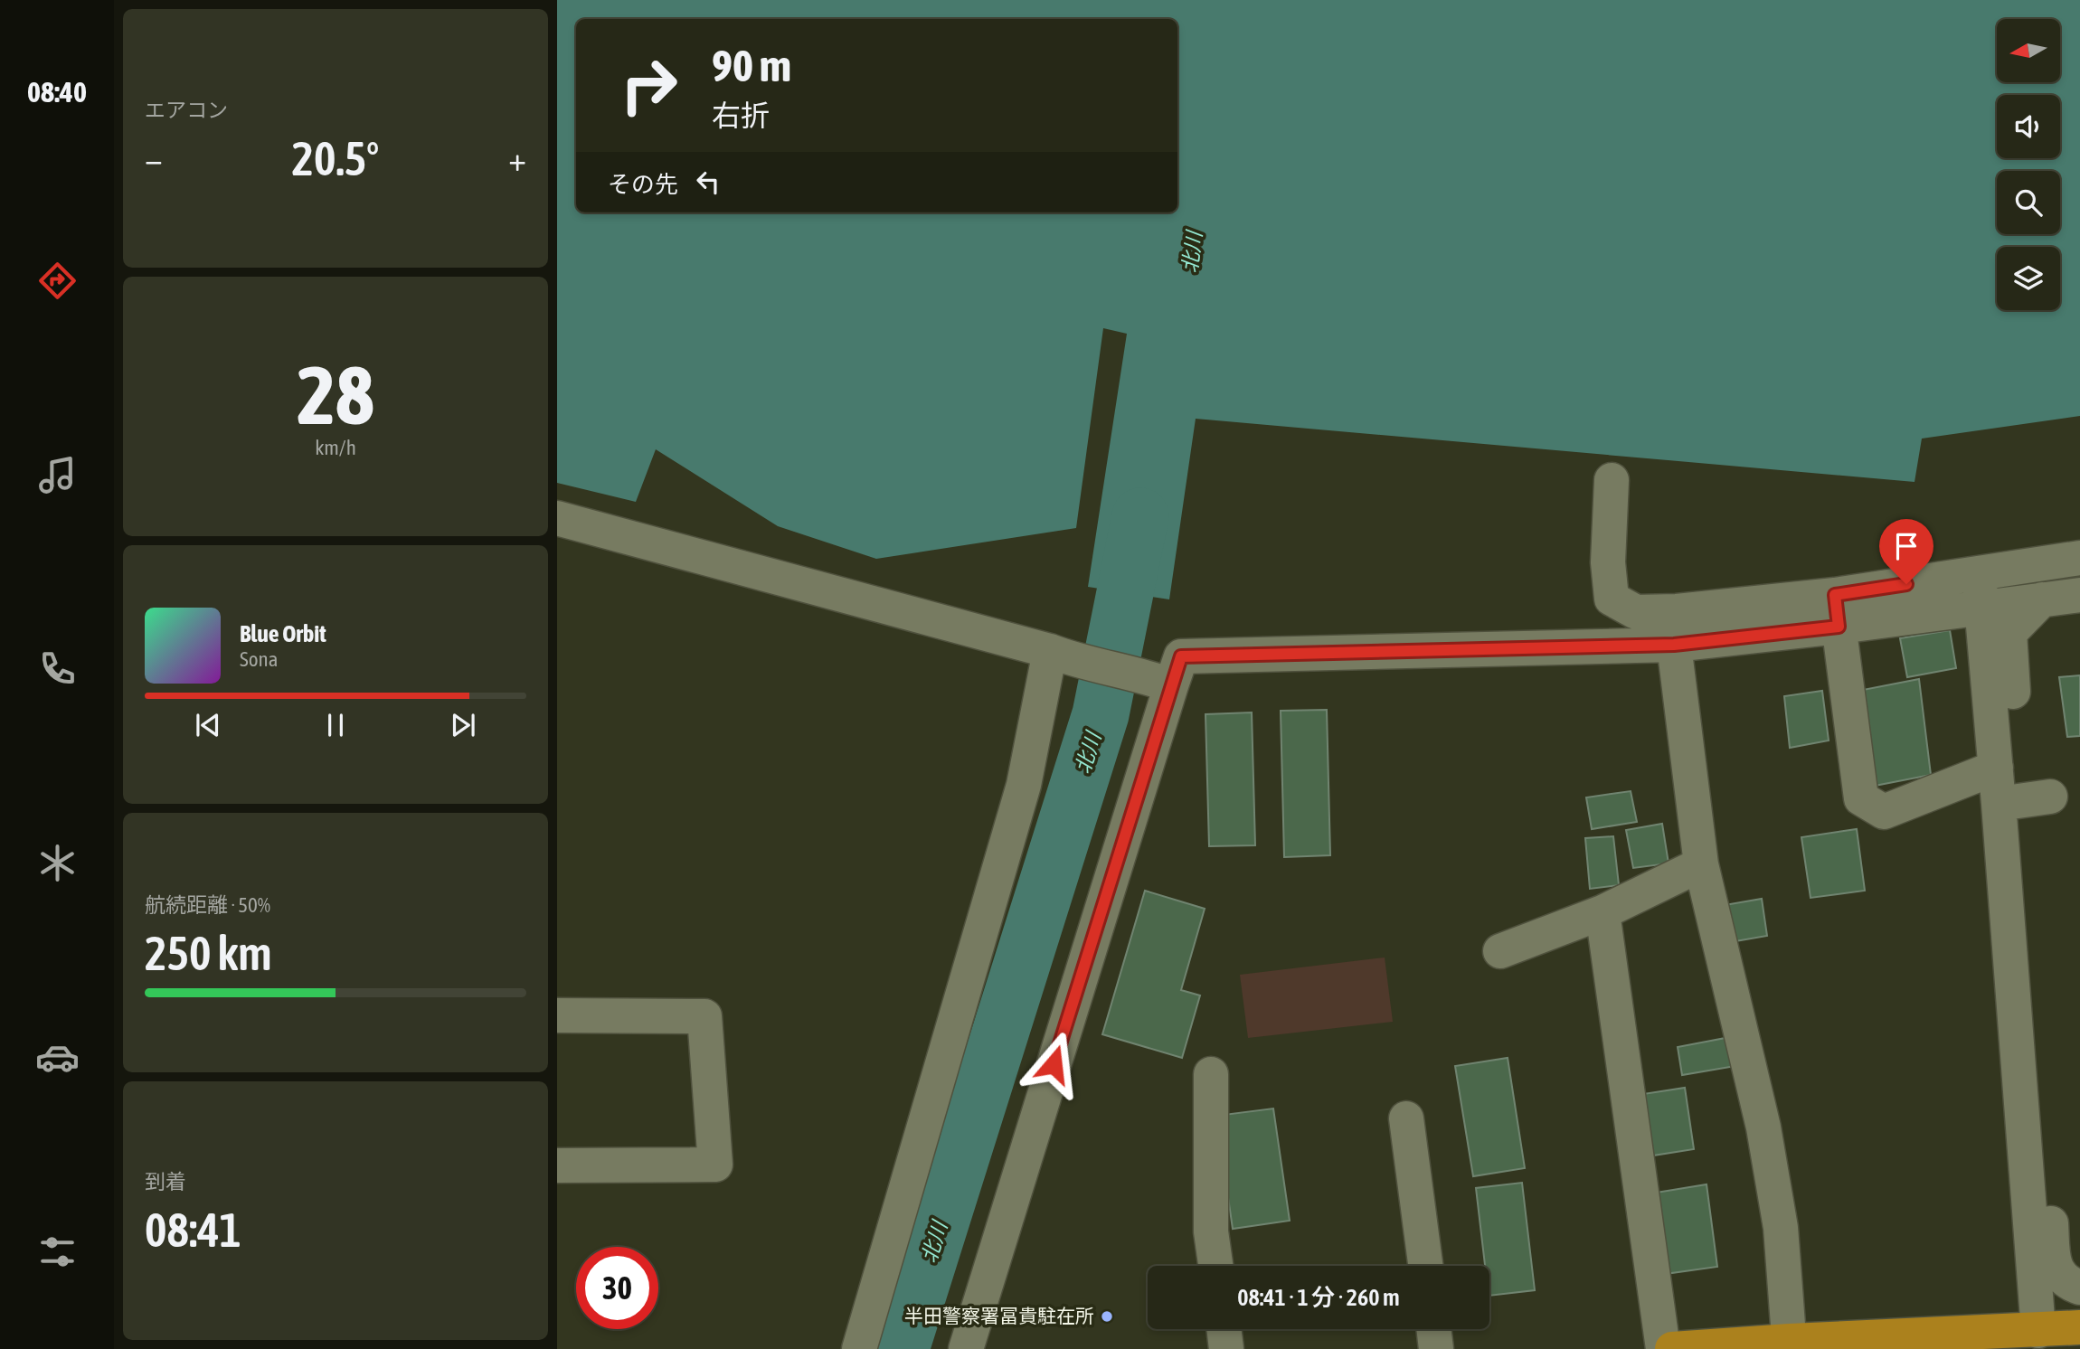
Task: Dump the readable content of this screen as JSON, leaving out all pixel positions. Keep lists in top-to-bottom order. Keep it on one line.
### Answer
{"water":["北川"],"places":["半田警察署冨貴駐在所"],"north":"left","page":{"tabs":"08:40","tile":["エアコン",["28","km/h"],["航続距離 · 50%","250 km"],["到着","08:41"]],"turn":["90 m","右折"],"heat":["−","20.5°","+"],"then":"その先","song":["Blue Orbit","Sona"],"limit":"30","trip":"08:41 · 1 分 · 260 m"}}
